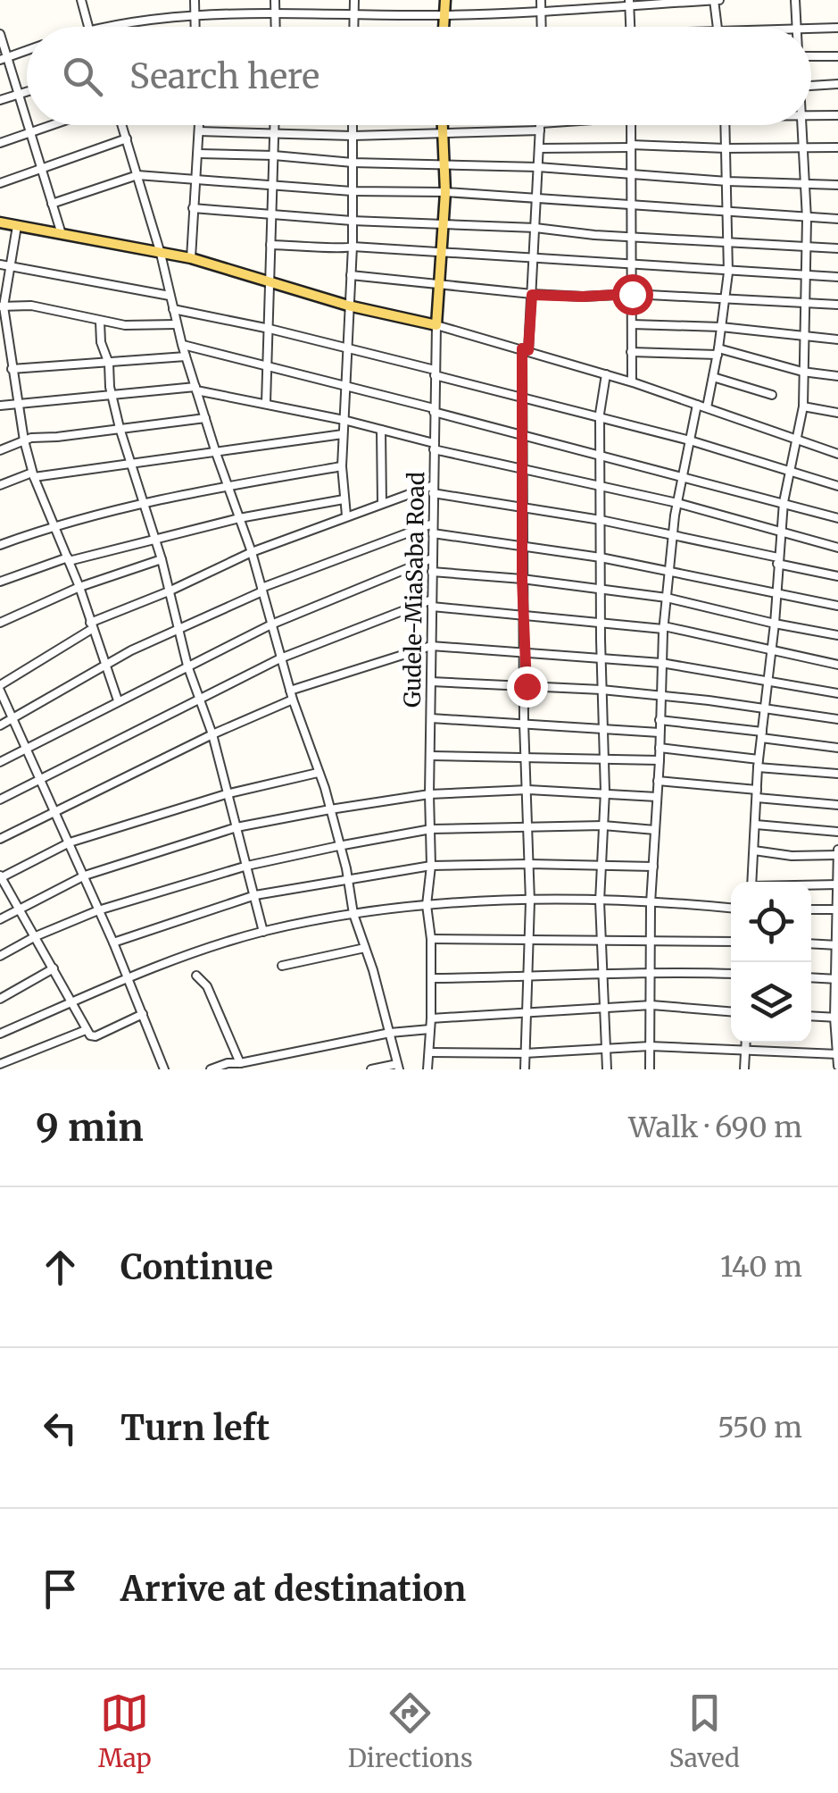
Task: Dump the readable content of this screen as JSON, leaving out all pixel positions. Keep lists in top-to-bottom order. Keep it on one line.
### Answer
{"streets":{"main road":["Gudele-MiaSaba Road"]},"page":{"search":"Search here","heading":["9 min","Walk · 690 m"],"list":[["Continue","140 m"],["Turn left","550 m"],"Arrive at destination"],"nav":["Map","Directions","Saved"]}}
